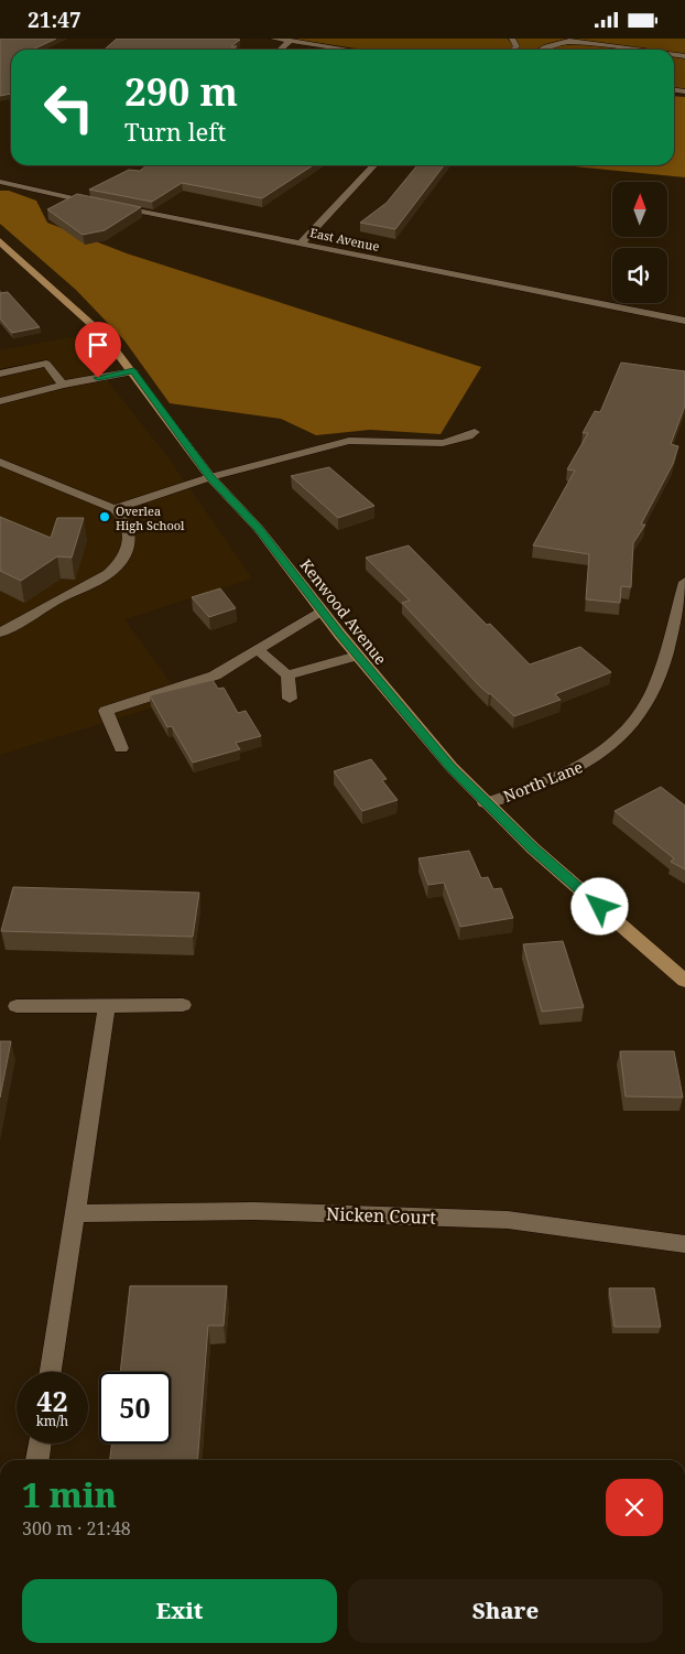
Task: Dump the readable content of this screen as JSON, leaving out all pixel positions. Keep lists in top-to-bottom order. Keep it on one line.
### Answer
{"streets":{"main road":["Kenwood Avenue"],"street":["East Avenue","North Lane","Nicken Court"]},"crossings":[["Kenwood Avenue","North Lane"]],"places":["Overlea High School"],"north":"top","page":{"status":"21:47","turn":["290 m","Turn left"],"speed":"42 km/h","limit":"50","heading":["1 min","300 m · 21:48"],"buttons":["Exit","Share"]}}
